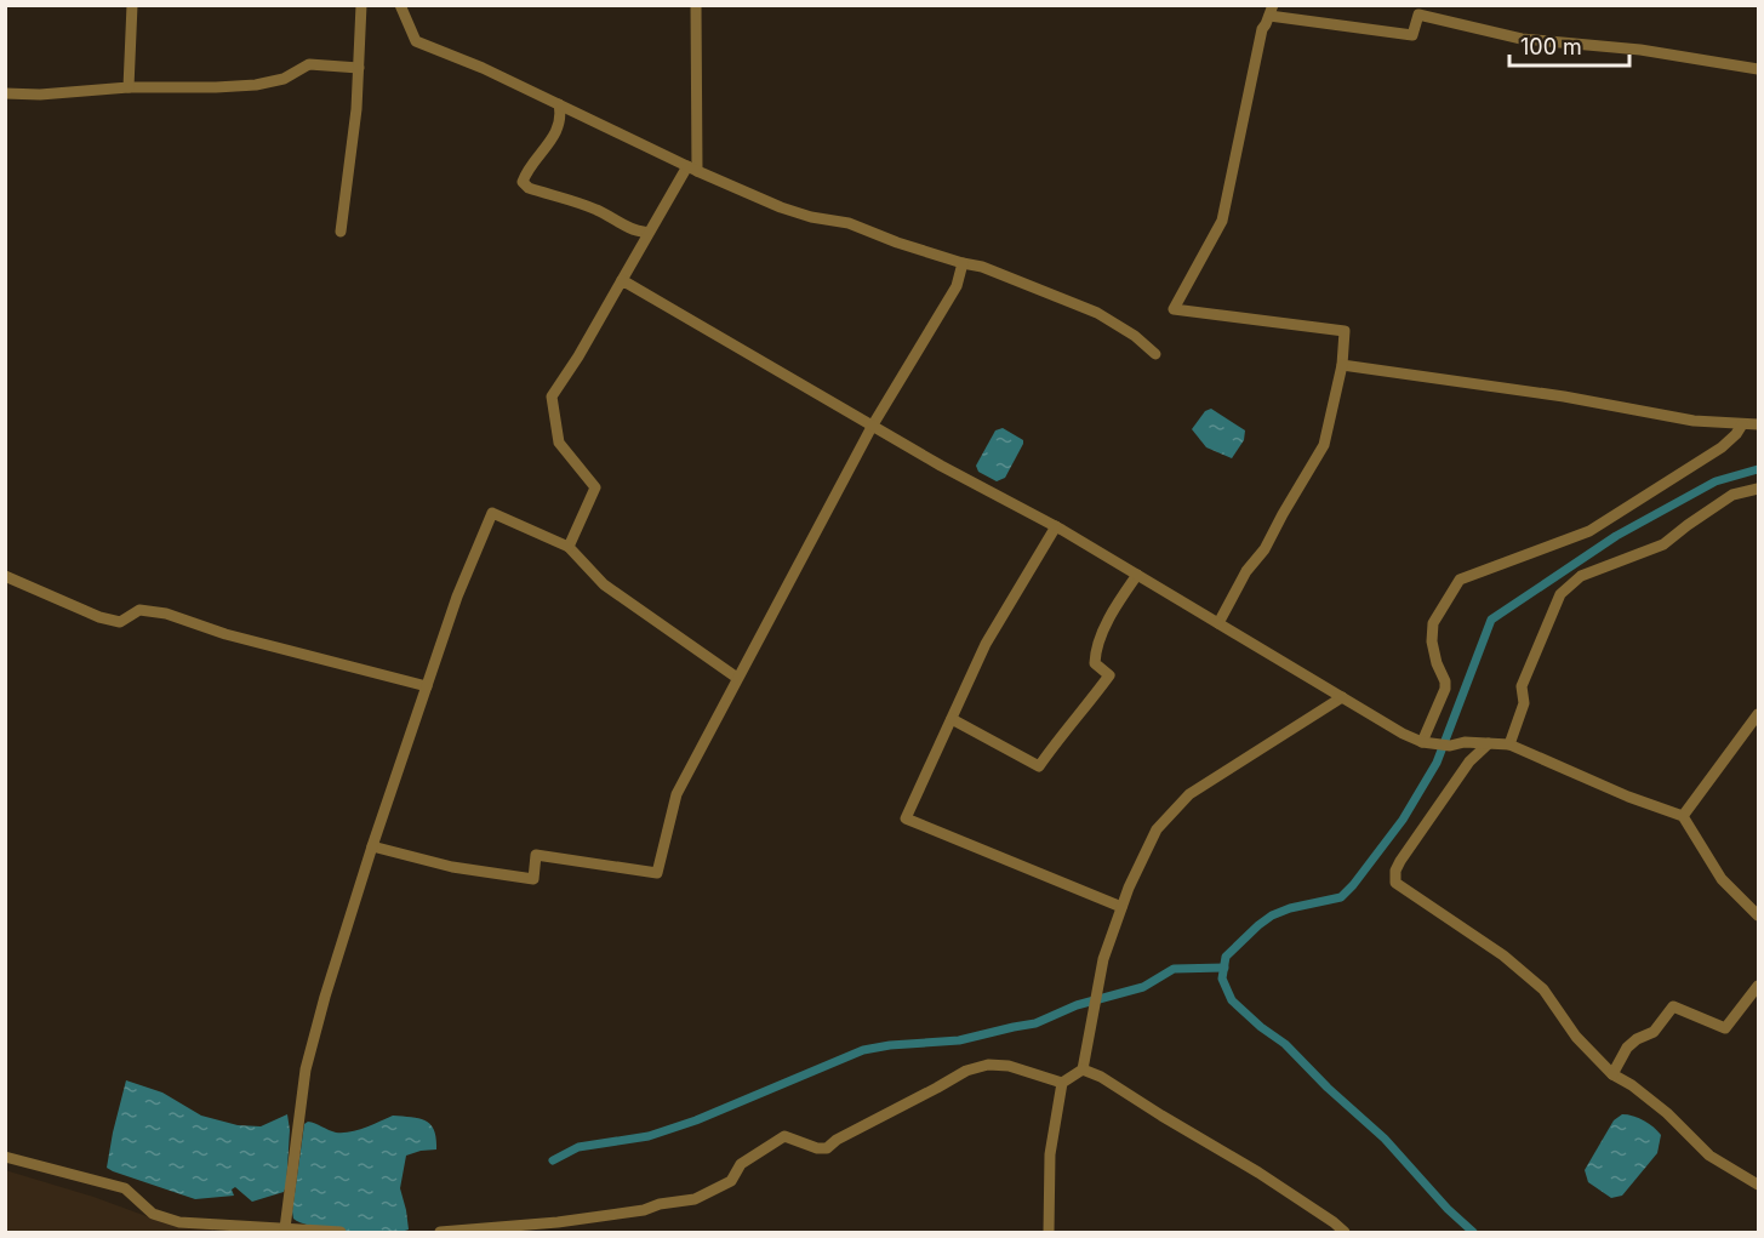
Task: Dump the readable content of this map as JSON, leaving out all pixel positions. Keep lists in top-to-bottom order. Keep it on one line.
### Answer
{"scale_bar":"100 m"}
